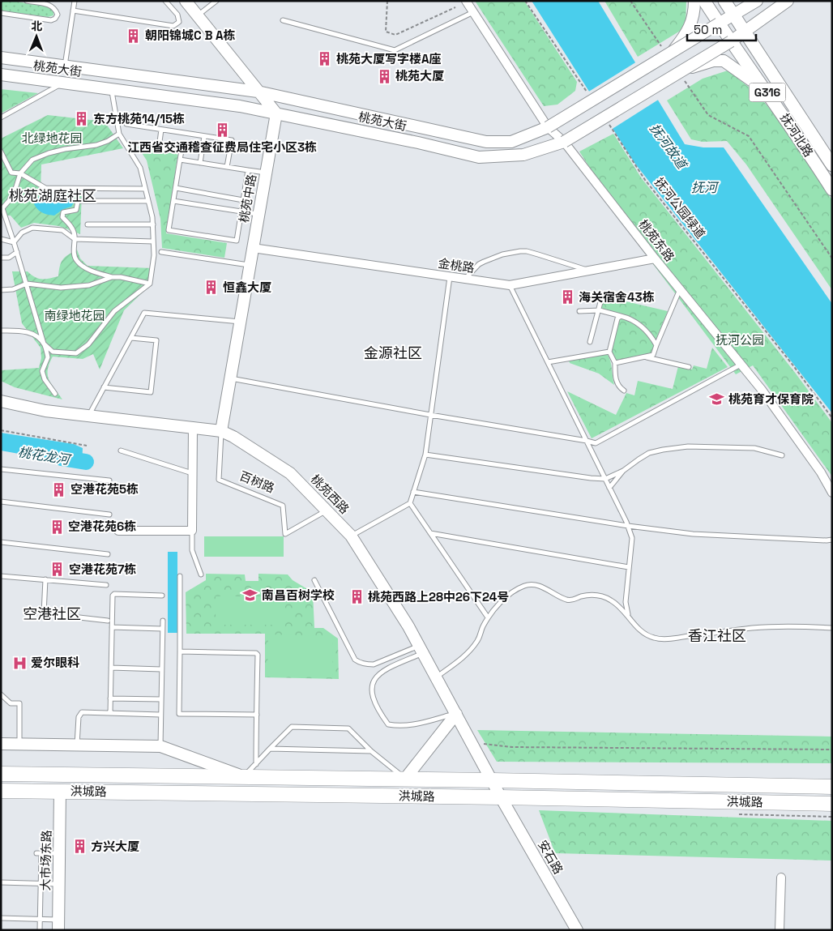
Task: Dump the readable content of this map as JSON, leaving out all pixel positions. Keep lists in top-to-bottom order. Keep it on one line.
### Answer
{"streets":{"highway":["洪城路"],"main road":["桃苑大街","G316","抚河北路","桃苑中路","桃苑西路","安石路","大市场东路"],"street":["桃苑东路","金桃路"],"lane":["百树路"],"path":["抚河公园绿道"]},"crossings":[["桃苑大街","抚河北路"],["桃苑大街","桃苑中路"],["桃苑大街","桃苑东路"],["桃苑中路","金桃路"],["桃苑中路","百树路"],["桃苑中路","桃苑西路"],["桃苑东路","金桃路"],["百树路","桃苑西路"],["桃苑西路","洪城路"],["桃苑西路","安石路"],["洪城路","安石路"],["洪城路","大市场东路"]],"districts":["桃苑湖庭社区","金源社区","空港社区","香江社区"],"water":["抚河故道","抚河","桃花龙河"],"parks":["北绿地花园","南绿地花园","抚河公园"],"places":{"building":["朝阳锦城C B A栋","桃苑大厦写字楼A座","桃苑大厦","东方桃苑14/15栋","江西省交通稽查征费局住宅小区3栋","恒鑫大厦","海关宿舍43栋","空港花苑5栋","空港花苑6栋","空港花苑7栋","桃苑西路上28中26下24号","方兴大厦"],"school or university":["桃苑育才保育院","南昌百树学校"],"hospital":["爱尔眼科"]},"scale_bar":"50 m","north":"top"}
